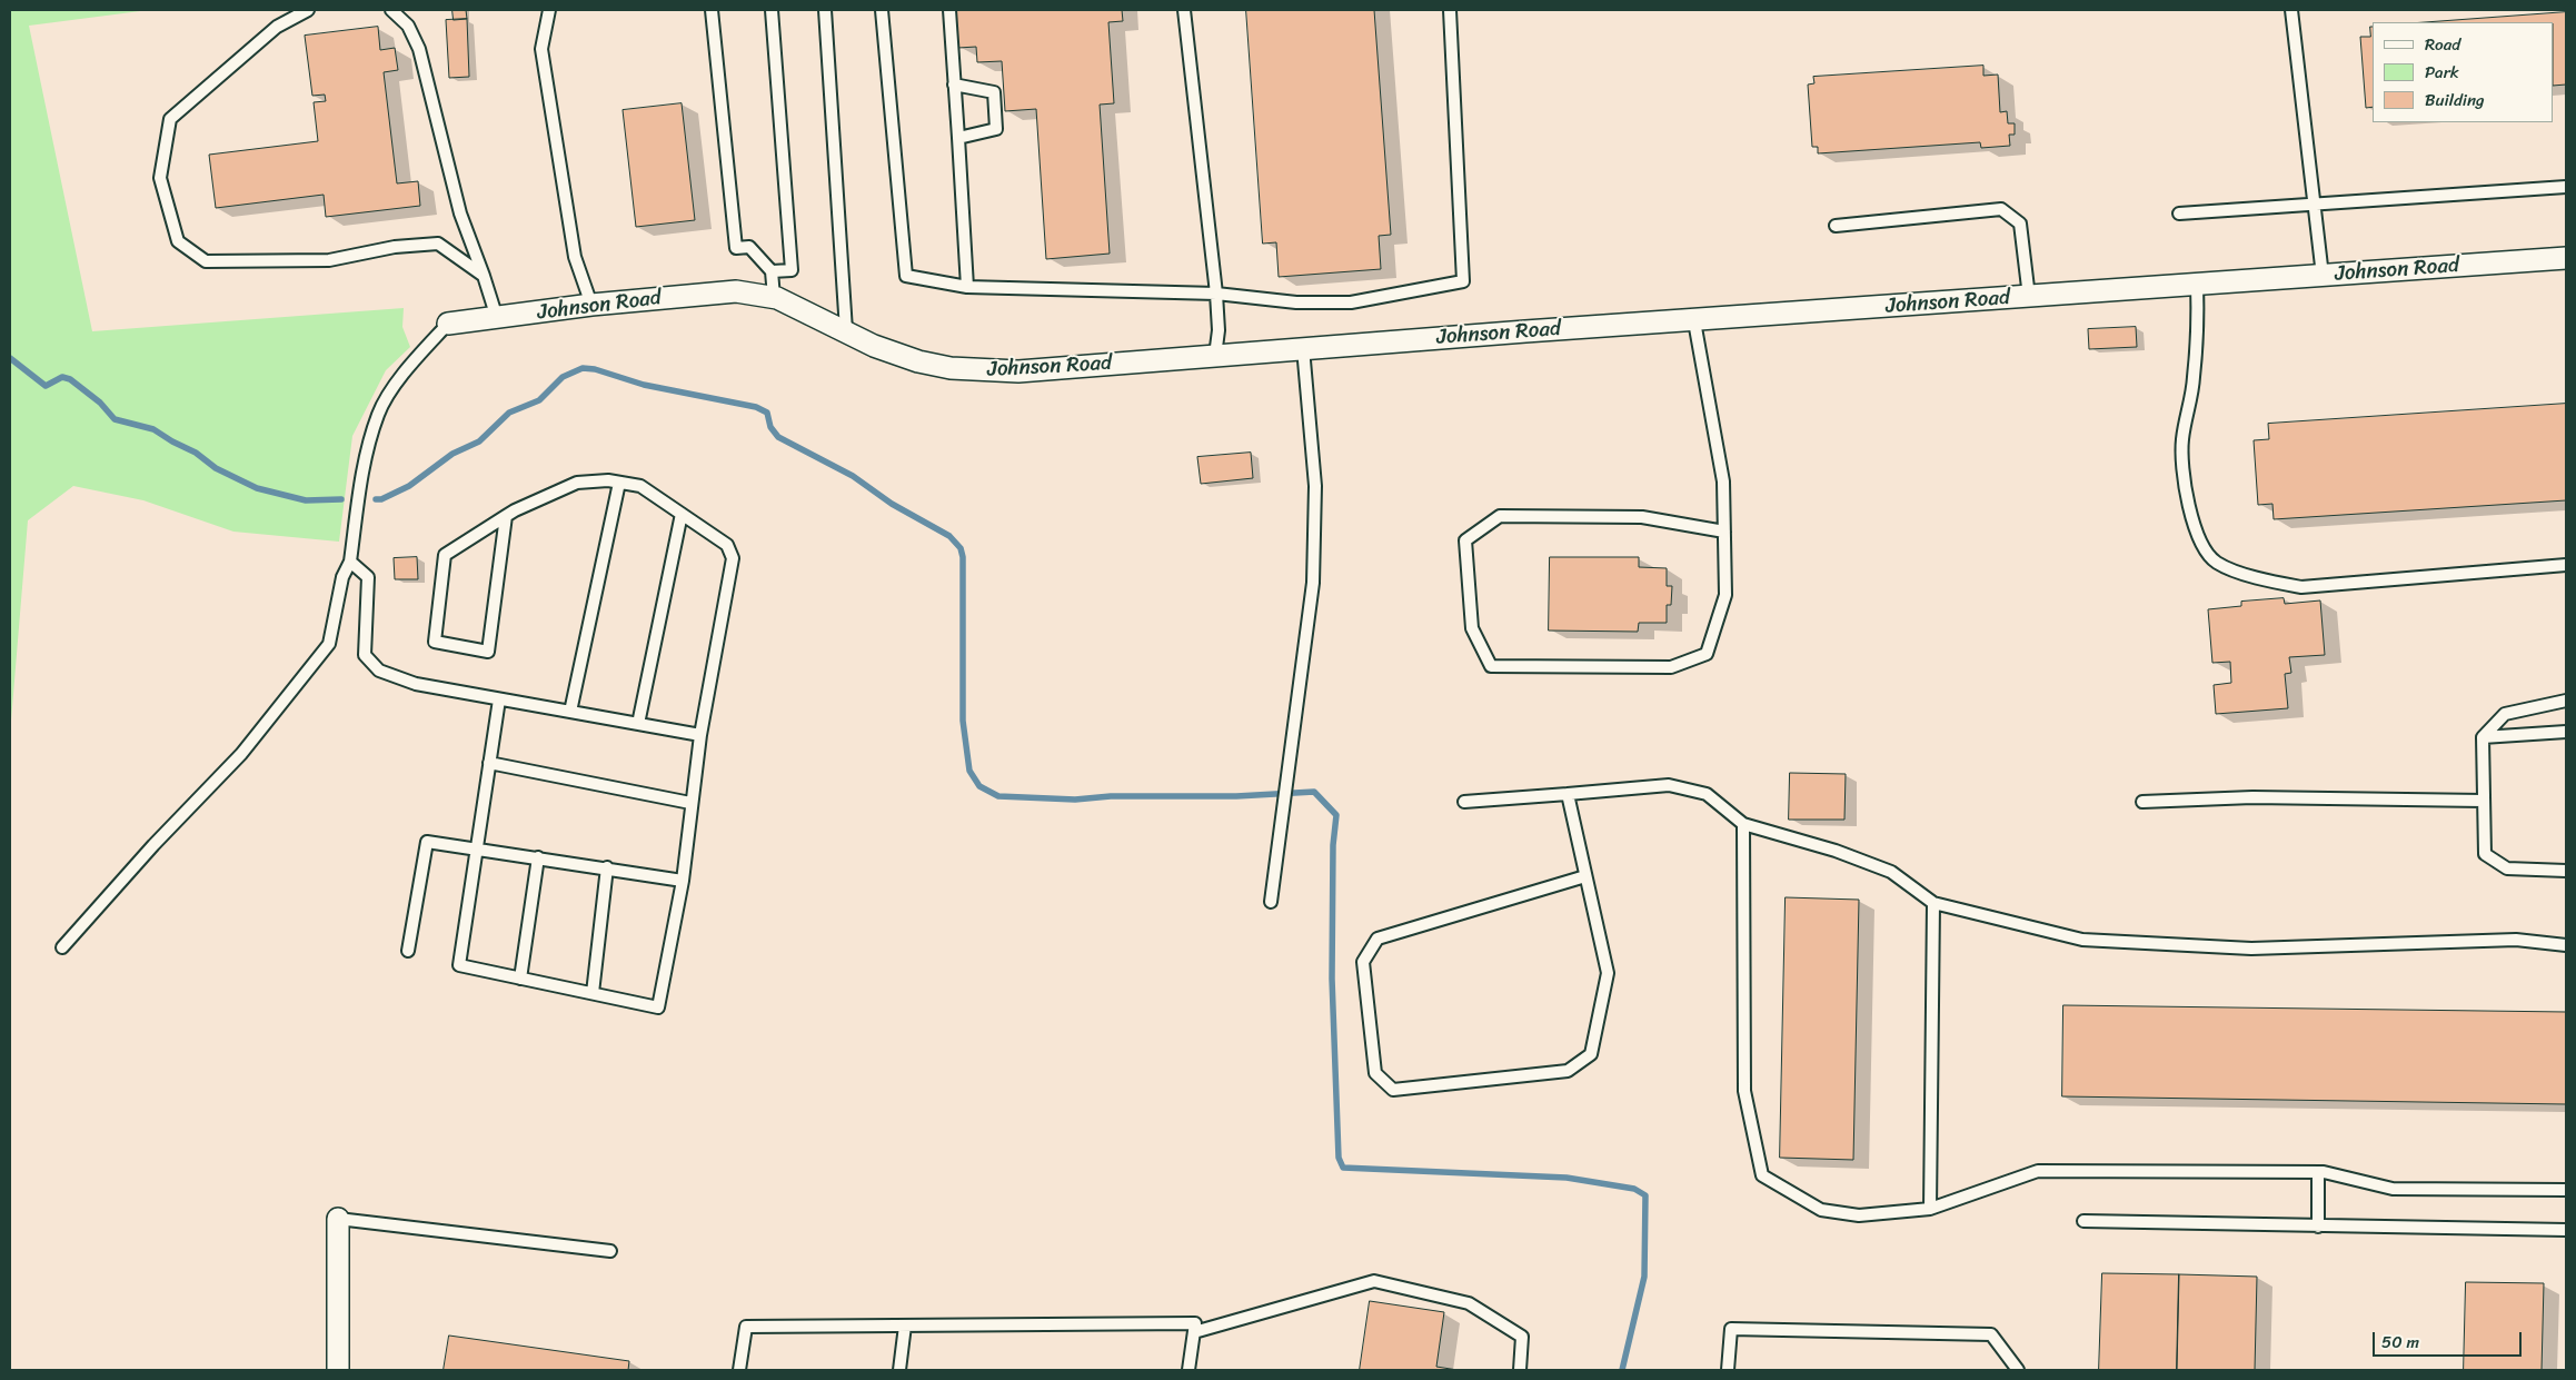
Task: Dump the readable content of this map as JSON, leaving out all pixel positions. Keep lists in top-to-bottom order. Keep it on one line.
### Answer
{"streets":{"street":["Johnson Road"]},"legend":["Road","Park","Building"],"scale_bar":"50 m"}
